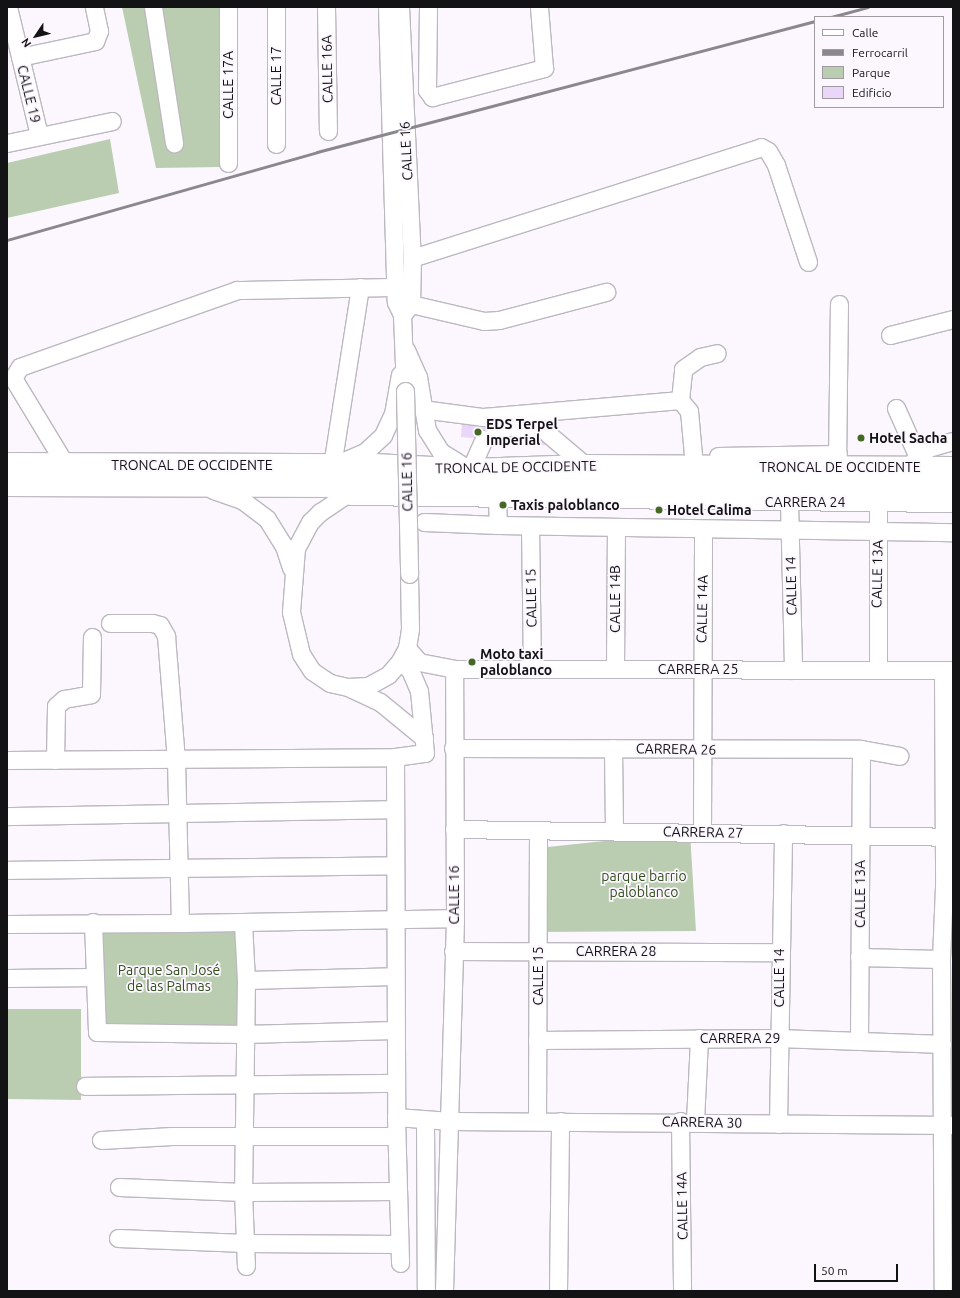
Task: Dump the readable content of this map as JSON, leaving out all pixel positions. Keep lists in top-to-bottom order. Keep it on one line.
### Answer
{"streets":{"highway":["TRONCAL DE OCCIDENTE"],"street":["CALLE 16A","CALLE 17","CALLE 17A","CALLE 19","CALLE 16","CARRERA 24","CALLE 13A","CALLE 14","CALLE 15","CALLE 14B","CALLE 14A","CARRERA 25","CARRERA 26","CARRERA 27","CARRERA 28","CARRERA 29","CARRERA 30"]},"crossings":[["CALLE 16","CARRERA 25"],["CALLE 16","CARRERA 26"],["CALLE 16","CARRERA 27"],["CALLE 16","CARRERA 28"],["CALLE 16","CARRERA 30"],["CARRERA 24","CALLE 13A"],["CARRERA 24","CALLE 14"],["CALLE 13A","CARRERA 25"],["CALLE 13A","CARRERA 26"],["CALLE 13A","CARRERA 27"],["CALLE 13A","CARRERA 29"],["CALLE 14","CARRERA 25"],["CALLE 14","CARRERA 27"],["CALLE 14","CARRERA 28"],["CALLE 14","CARRERA 29"],["CALLE 14","CARRERA 30"],["CALLE 15","CARRERA 25"],["CALLE 15","CARRERA 27"],["CALLE 15","CARRERA 28"],["CALLE 15","CARRERA 29"],["CALLE 15","CARRERA 30"],["CALLE 14B","CARRERA 25"],["CALLE 14A","CARRERA 25"],["CALLE 14A","CARRERA 26"],["CALLE 14A","CARRERA 27"],["CALLE 14A","CARRERA 29"],["CALLE 14A","CARRERA 30"]],"parks":["parque barrio paloblanco","Parque San José de las Palmas"],"places":["EDS Terpel Imperial","Hotel Sacha","Taxis paloblanco","Hotel Calima","Moto taxi paloblanco"],"legend":["Calle","Ferrocarril","Parque","Edificio"],"scale_bar":"50 m","north":"bottom left"}
